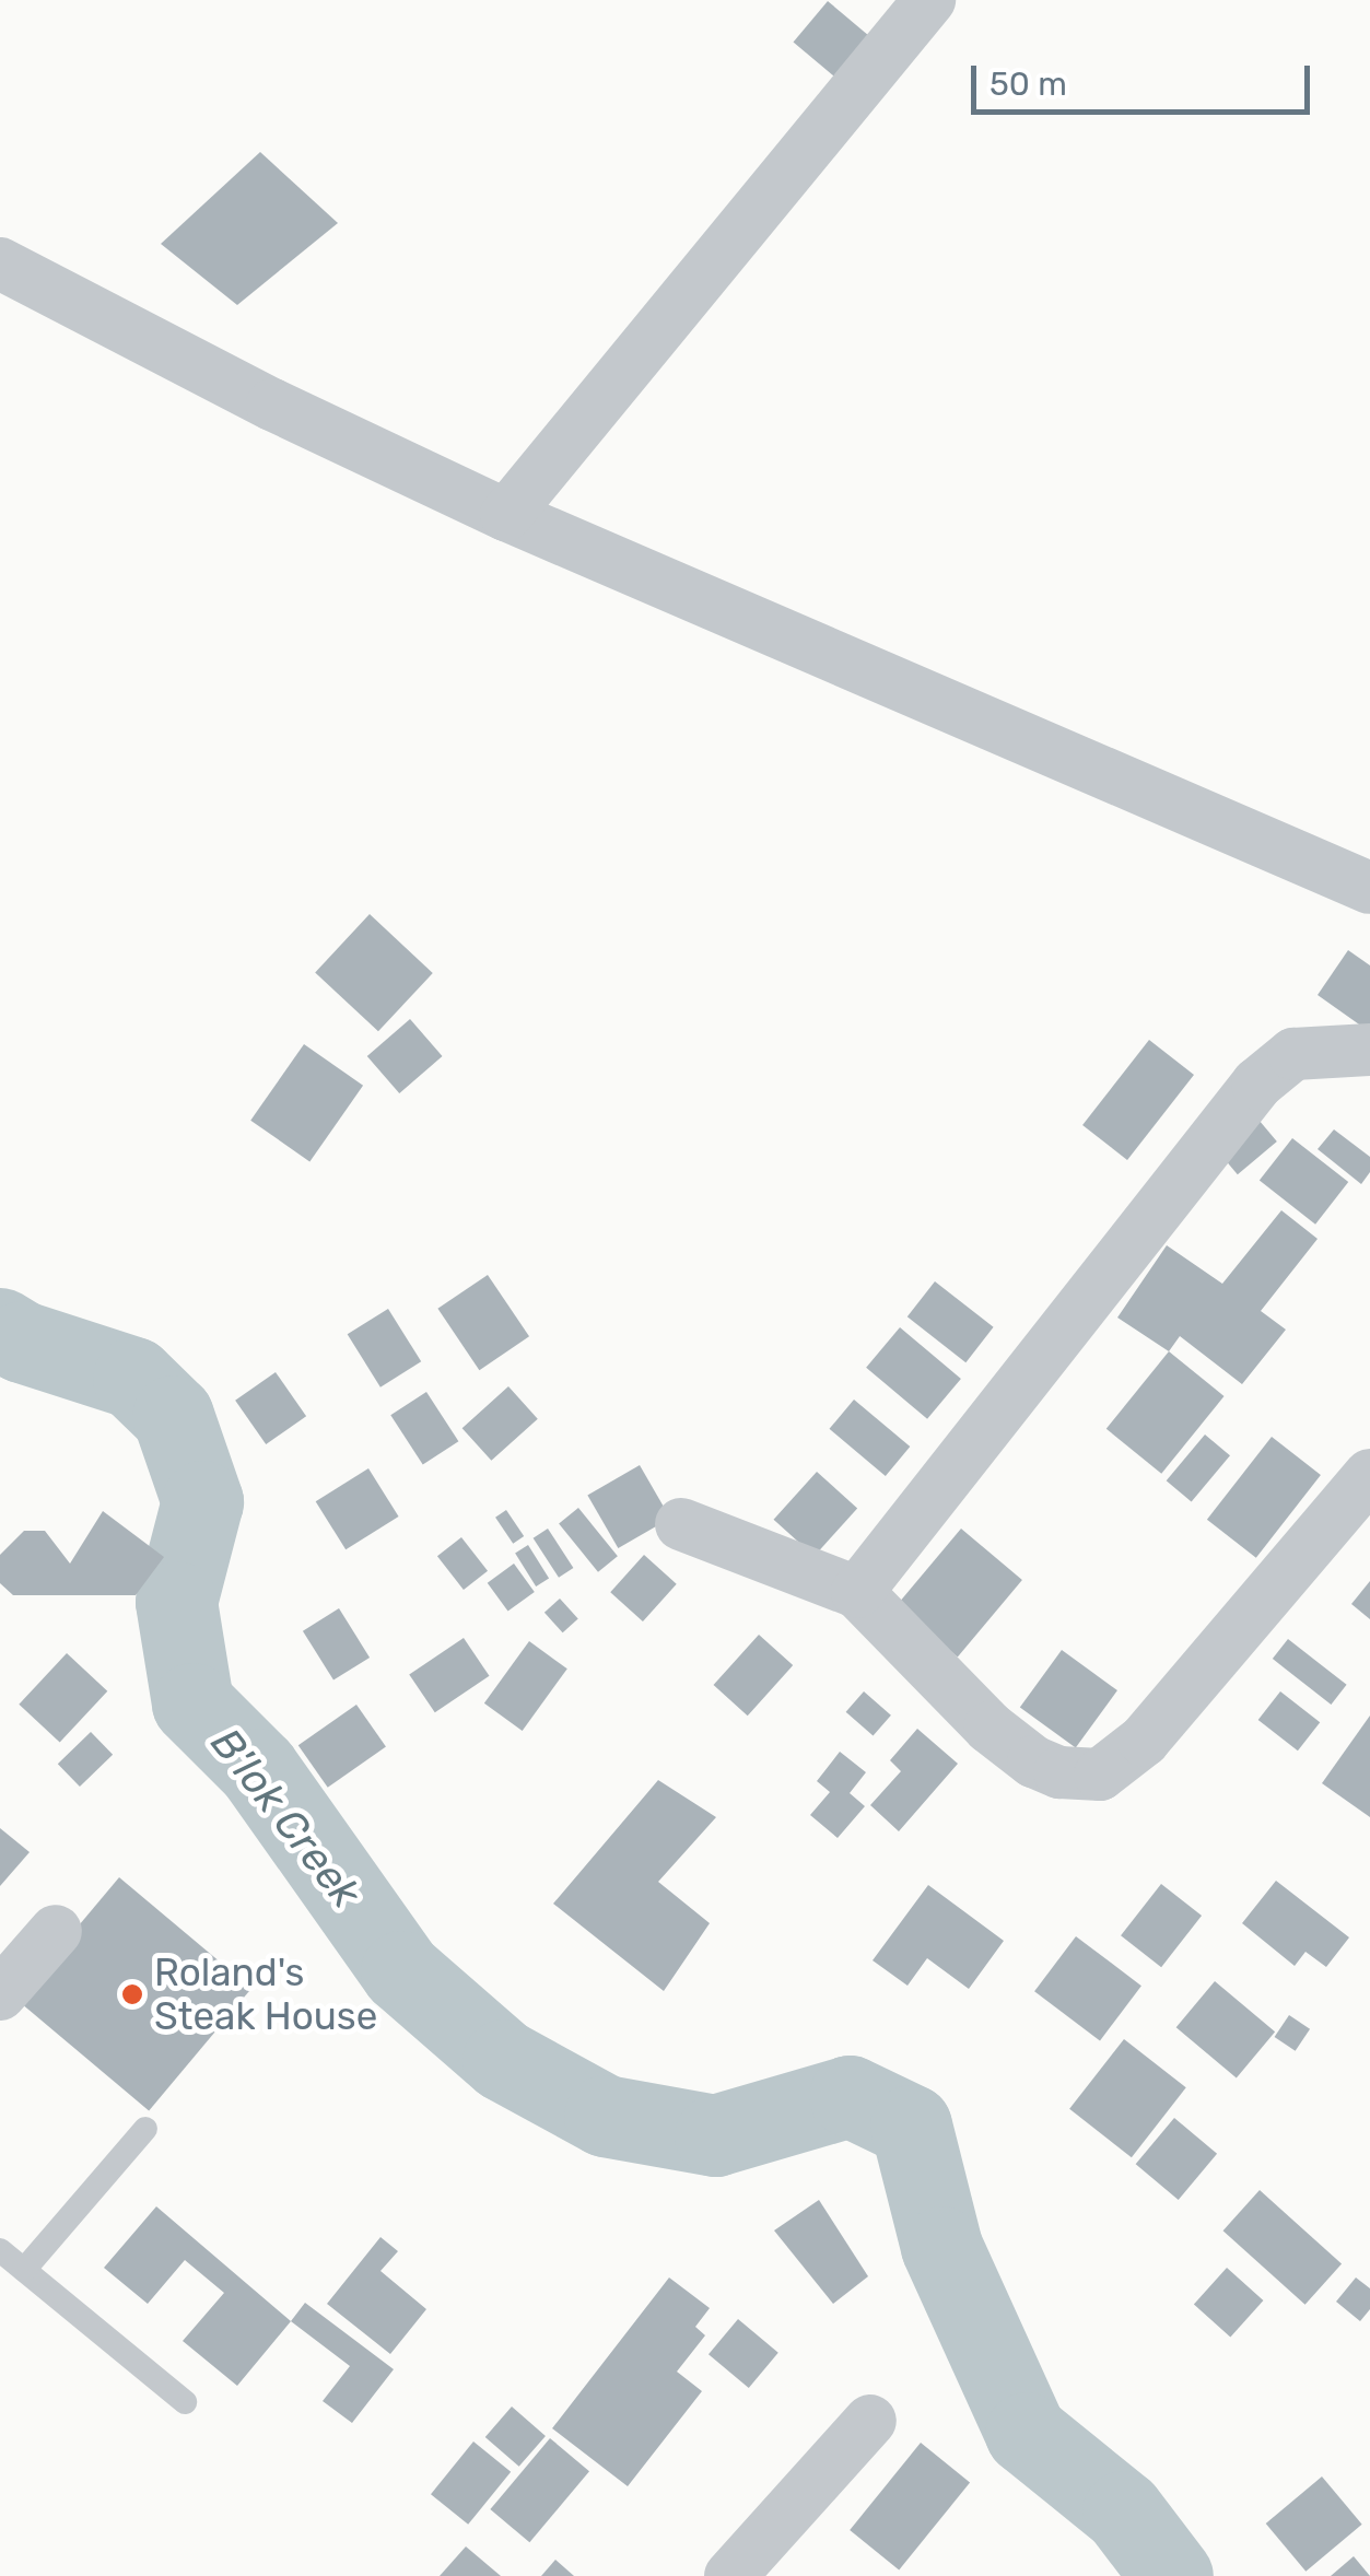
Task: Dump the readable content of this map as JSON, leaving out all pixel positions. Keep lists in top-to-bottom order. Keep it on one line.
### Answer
{"water":["B'lok Creek"],"places":["Roland's Steak House"],"scale_bar":"50 m"}
